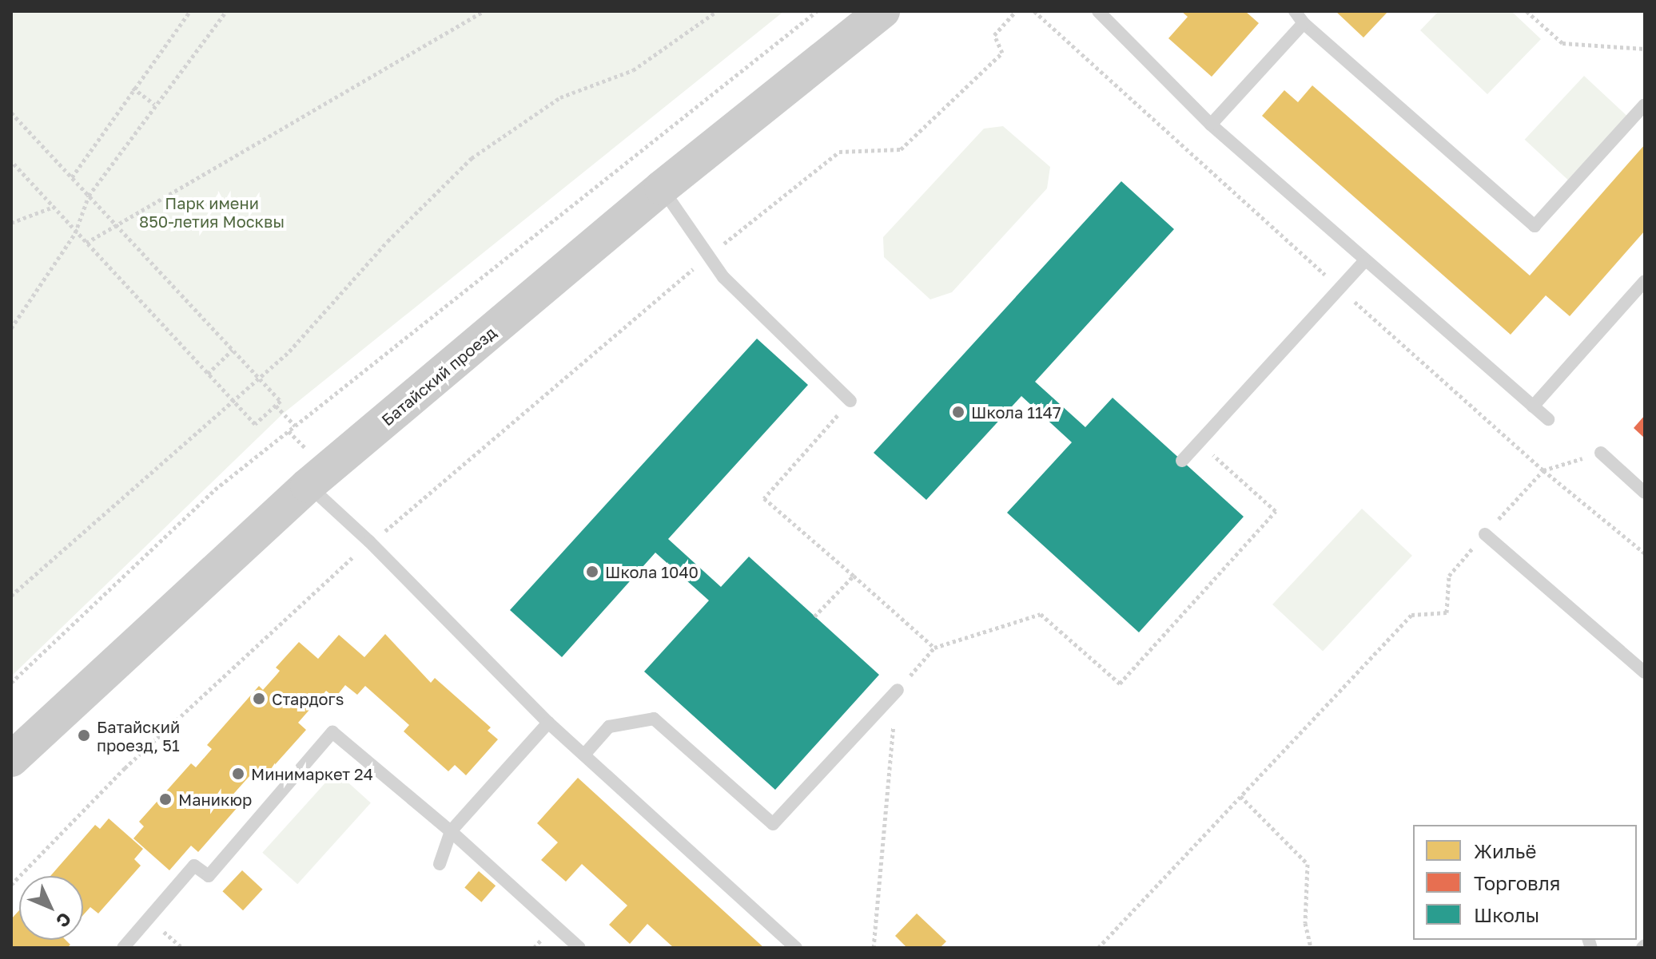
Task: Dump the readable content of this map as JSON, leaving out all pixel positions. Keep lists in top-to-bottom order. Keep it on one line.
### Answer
{"streets":{"main road":["Батайский проезд"]},"parks":["Парк имени 850-летия Москвы"],"places":["Школа 1147","Школа 1040","Стардогs","Батайский проезд, 51","Минимаркет 24","Маникюр"],"legend":["Жильё","Торговля","Школы"],"north":"bottom right"}
